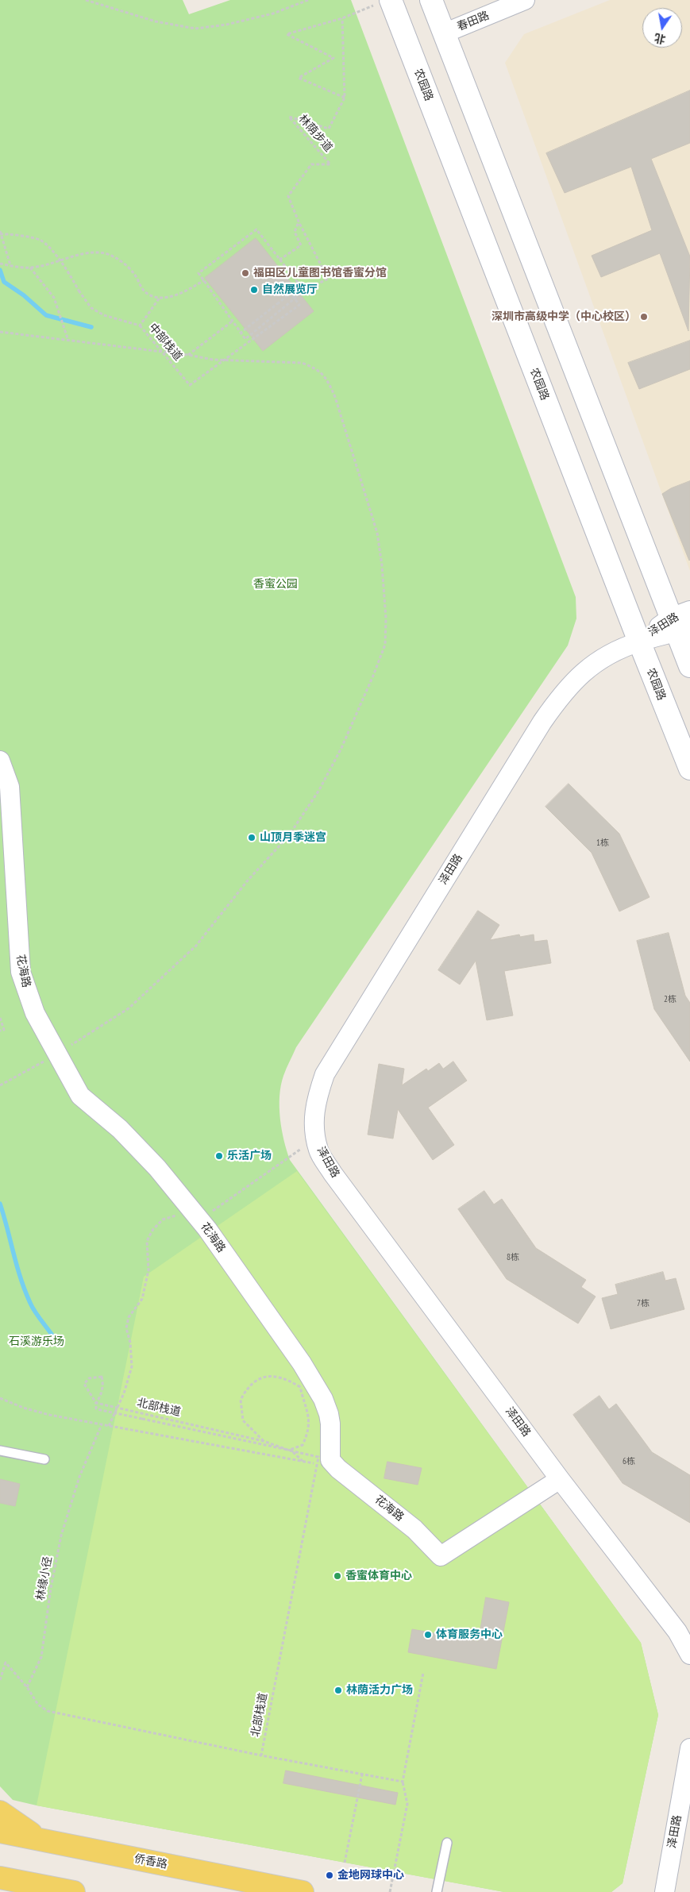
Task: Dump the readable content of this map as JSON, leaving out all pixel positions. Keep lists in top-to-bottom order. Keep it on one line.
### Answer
{"streets":{"main road":["农园路","侨香路"],"street":["春田路","泽田路","花海路"],"path":["林荫步道","中部栈道","北部栈道","林缘小径"]},"crossings":[["农园路","泽田路"],["泽田路","花海路"]],"parks":["香蜜公园","石溪游乐场"],"places":["福田区儿童图书馆香蜜分馆","自然展览厅","深圳市高级中学（中心校区）","山顶月季迷宫","乐活广场","香蜜体育中心","体育服务中心","林荫活力广场","金地网球中心"],"house_numbers":["1栋","2栋","8栋","7栋","6栋"],"north":"bottom"}
